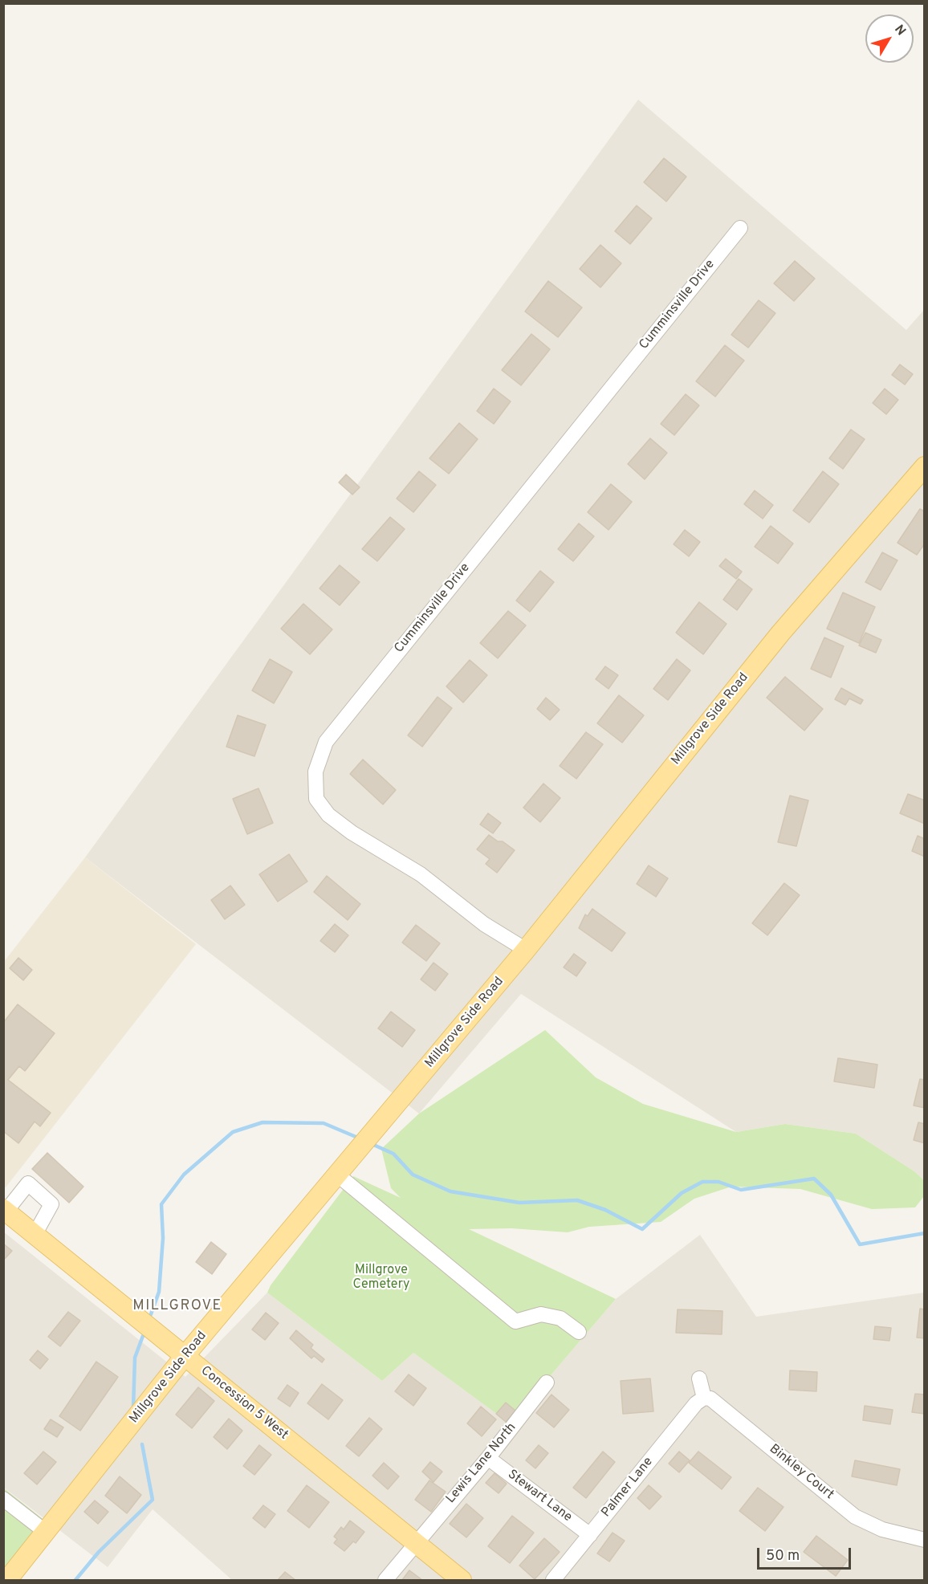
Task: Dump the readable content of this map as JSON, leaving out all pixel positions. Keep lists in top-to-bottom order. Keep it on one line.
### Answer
{"streets":{"main road":["Millgrove Side Road","Concession 5 West"],"street":["Cumminsville Drive","Lewis Lane North","Binkley Court","Palmer Lane","Stewart Lane"]},"crossings":[["Cumminsville Drive","Millgrove Side Road"],["Millgrove Side Road","Concession 5 West"],["Concession 5 West","Lewis Lane North"],["Lewis Lane North","Stewart Lane"],["Binkley Court","Palmer Lane"],["Palmer Lane","Stewart Lane"]],"districts":["MILLGROVE"],"parks":["Millgrove Cemetery"],"scale_bar":"50 m","north":"top right"}
